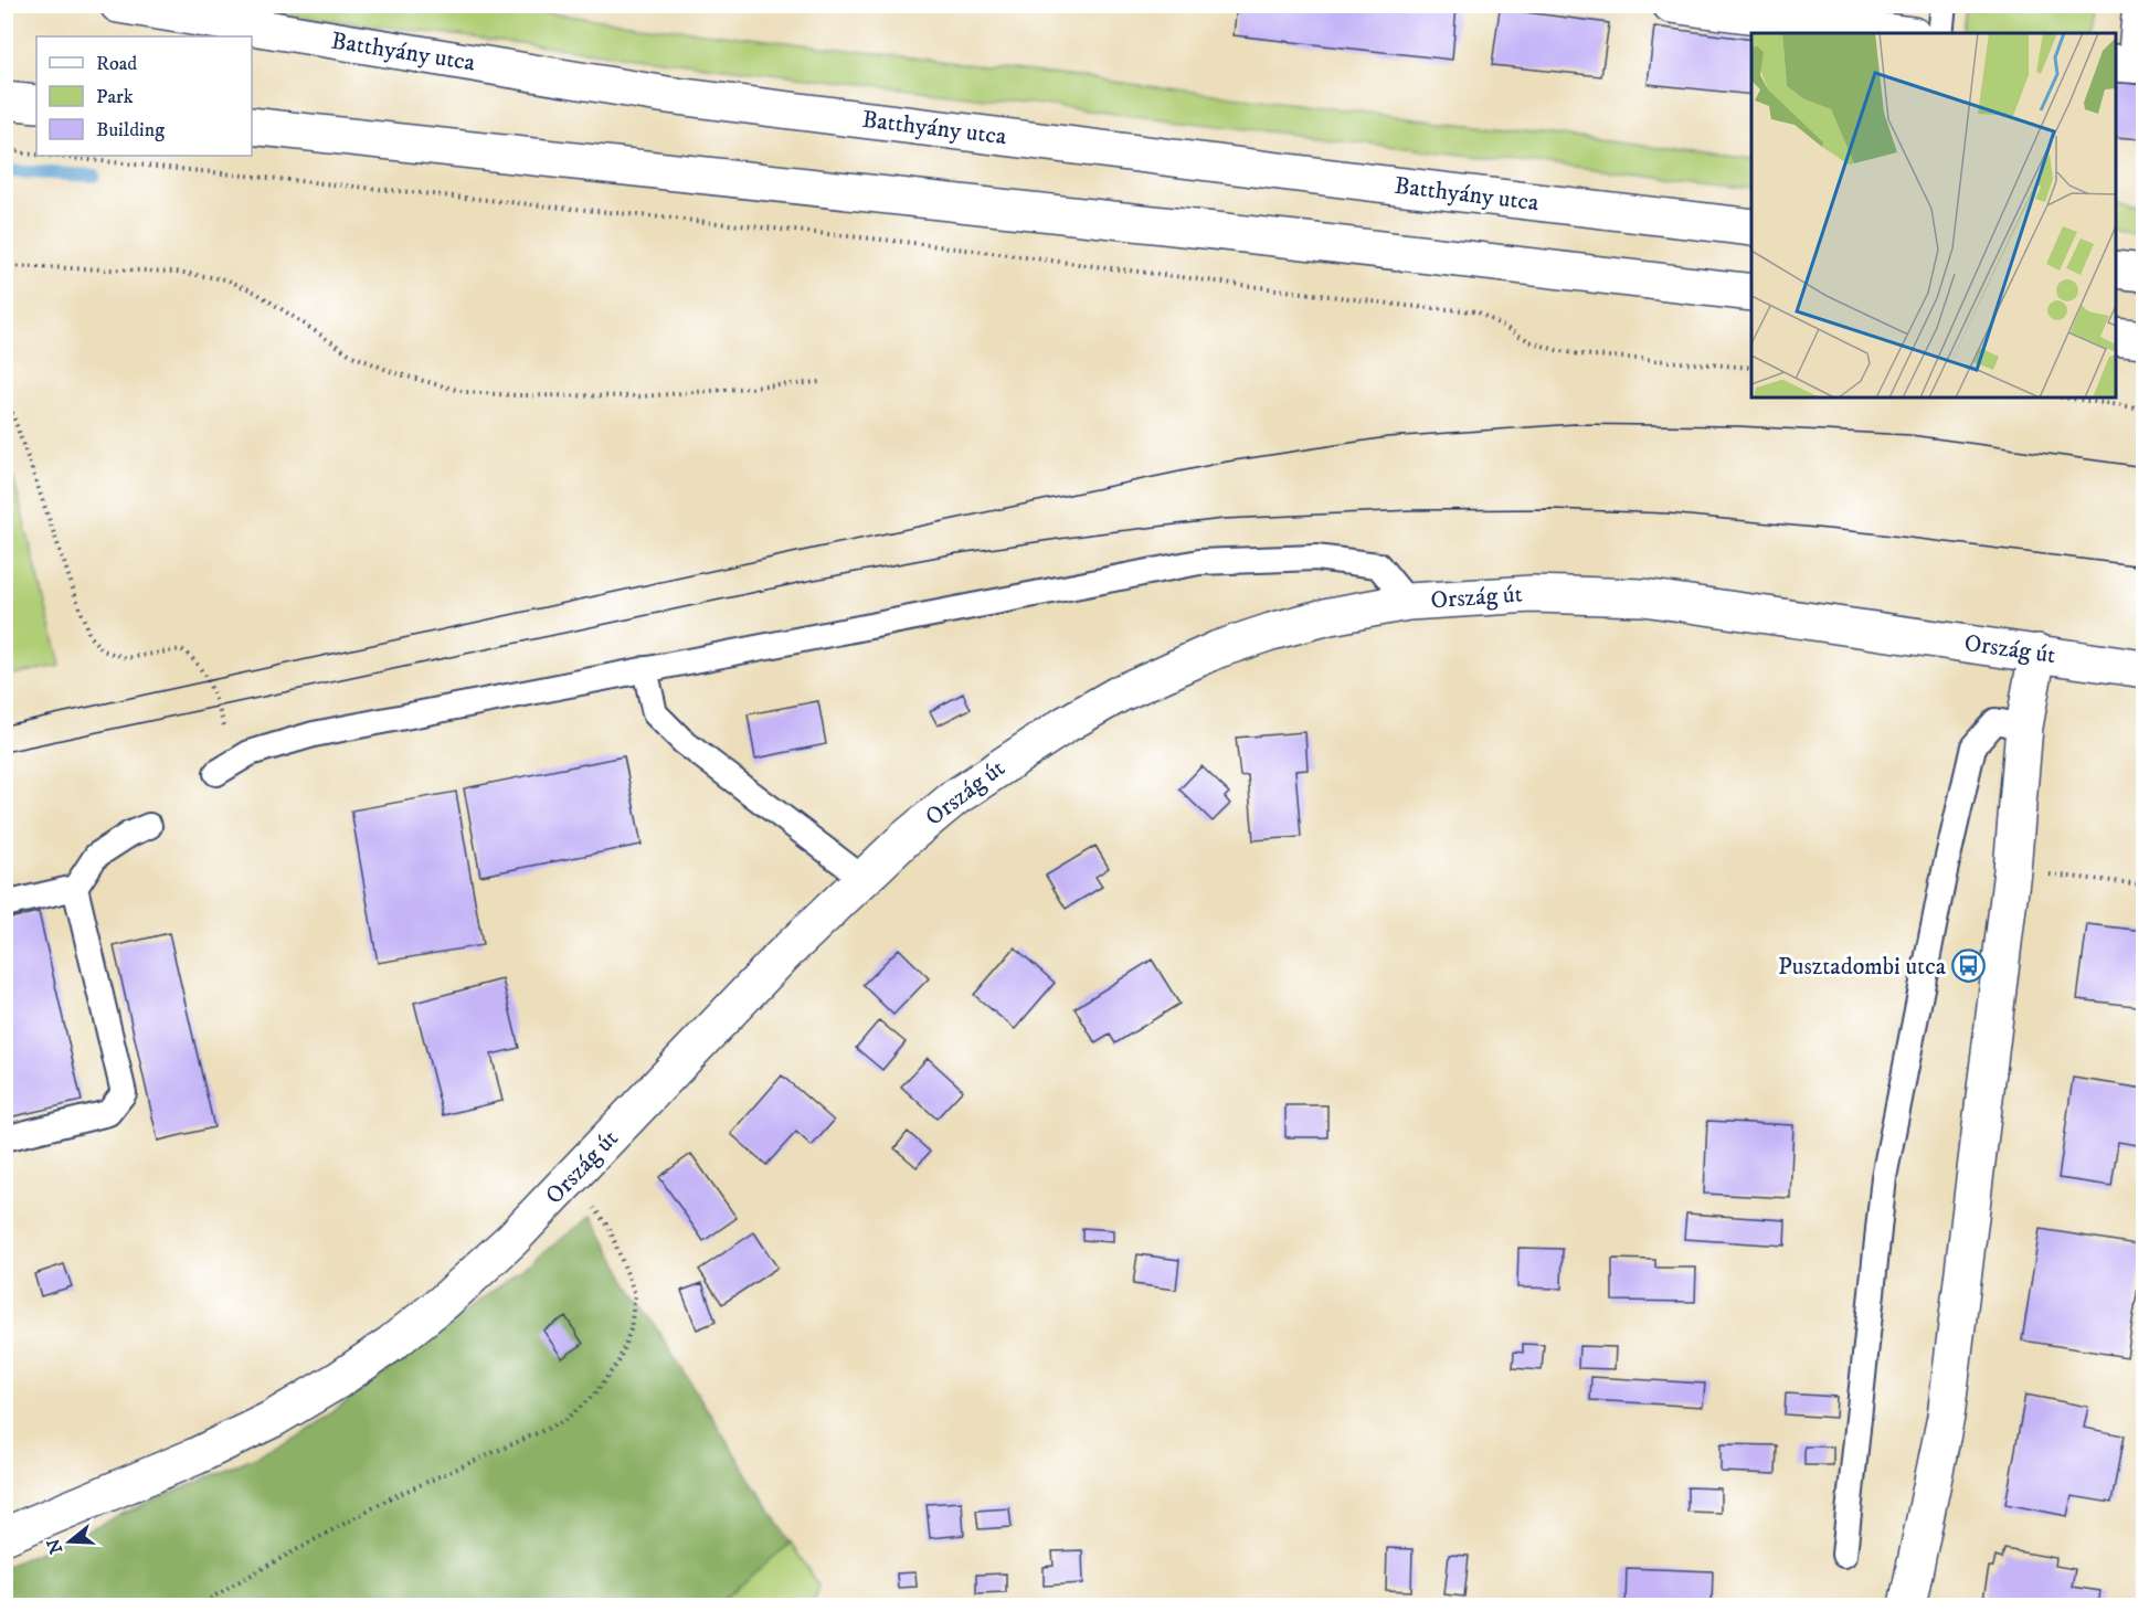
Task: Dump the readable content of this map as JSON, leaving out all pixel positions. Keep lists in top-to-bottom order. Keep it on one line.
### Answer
{"streets":{"main road":["Batthyány utca","Ország út"]},"places":{"bus stop":["Pusztadombi utca"]},"legend":["Road","Park","Building"],"north":"left"}
